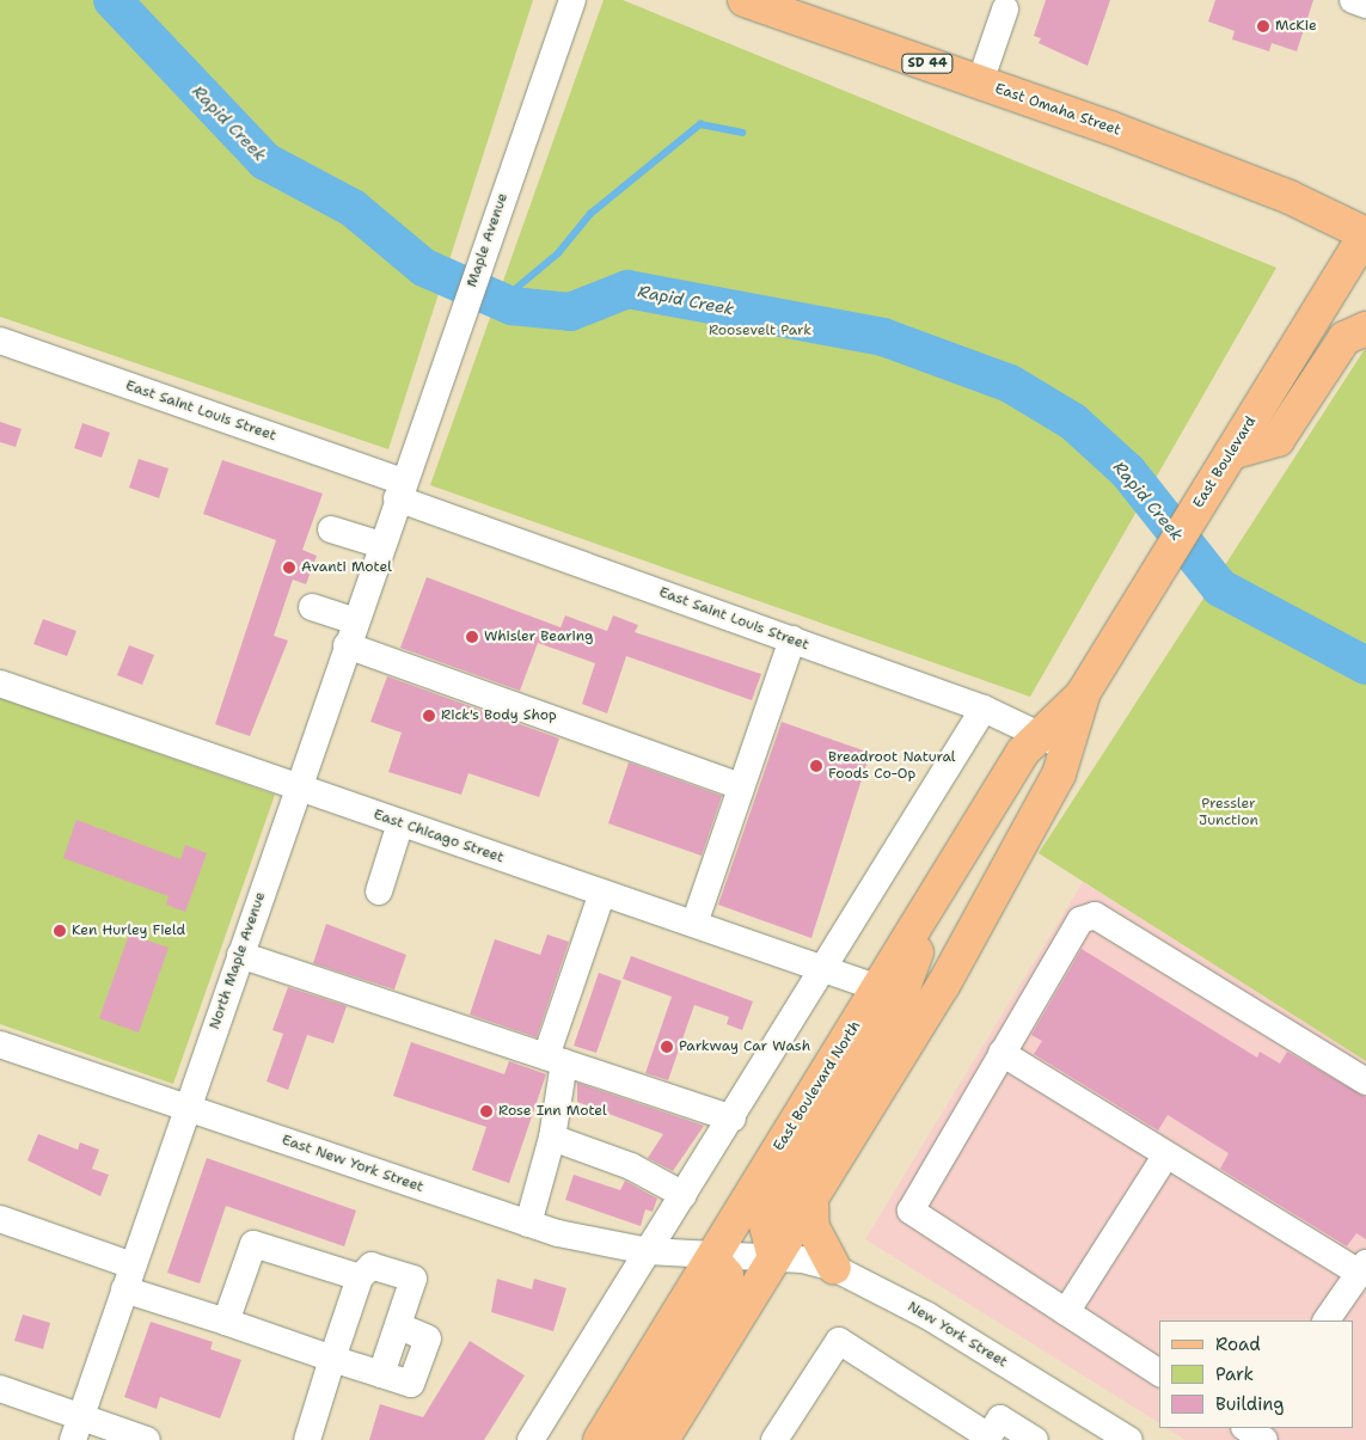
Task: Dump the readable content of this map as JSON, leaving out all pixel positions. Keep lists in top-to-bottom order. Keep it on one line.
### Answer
{"streets":{"main road":["SD 44","East Omaha Street","East Boulevard","East Boulevard North"],"street":["Maple Avenue","East Saint Louis Street","East Chicago Street","North Maple Avenue","East New York Street","New York Street"]},"crossings":[["East Omaha Street","East Boulevard"],["Maple Avenue","East Saint Louis Street"],["Maple Avenue","North Maple Avenue"],["East Saint Louis Street","East Boulevard"],["East Saint Louis Street","North Maple Avenue"],["East Saint Louis Street","East Boulevard North"],["East Boulevard","East Boulevard North"],["East Chicago Street","North Maple Avenue"],["East Chicago Street","East Boulevard North"],["North Maple Avenue","East New York Street"],["East Boulevard North","East New York Street"],["East New York Street","New York Street"]],"water":["Rapid Creek"],"parks":["Roosevelt Park","Pressler Junction"],"places":["McKie","Avanti Motel","Whisler Bearing","Rick's Body Shop","Breadroot Natural Foods Co-Op","Ken Hurley Field","Parkway Car Wash","Rose Inn Motel"],"legend":["Road","Park","Building"]}
